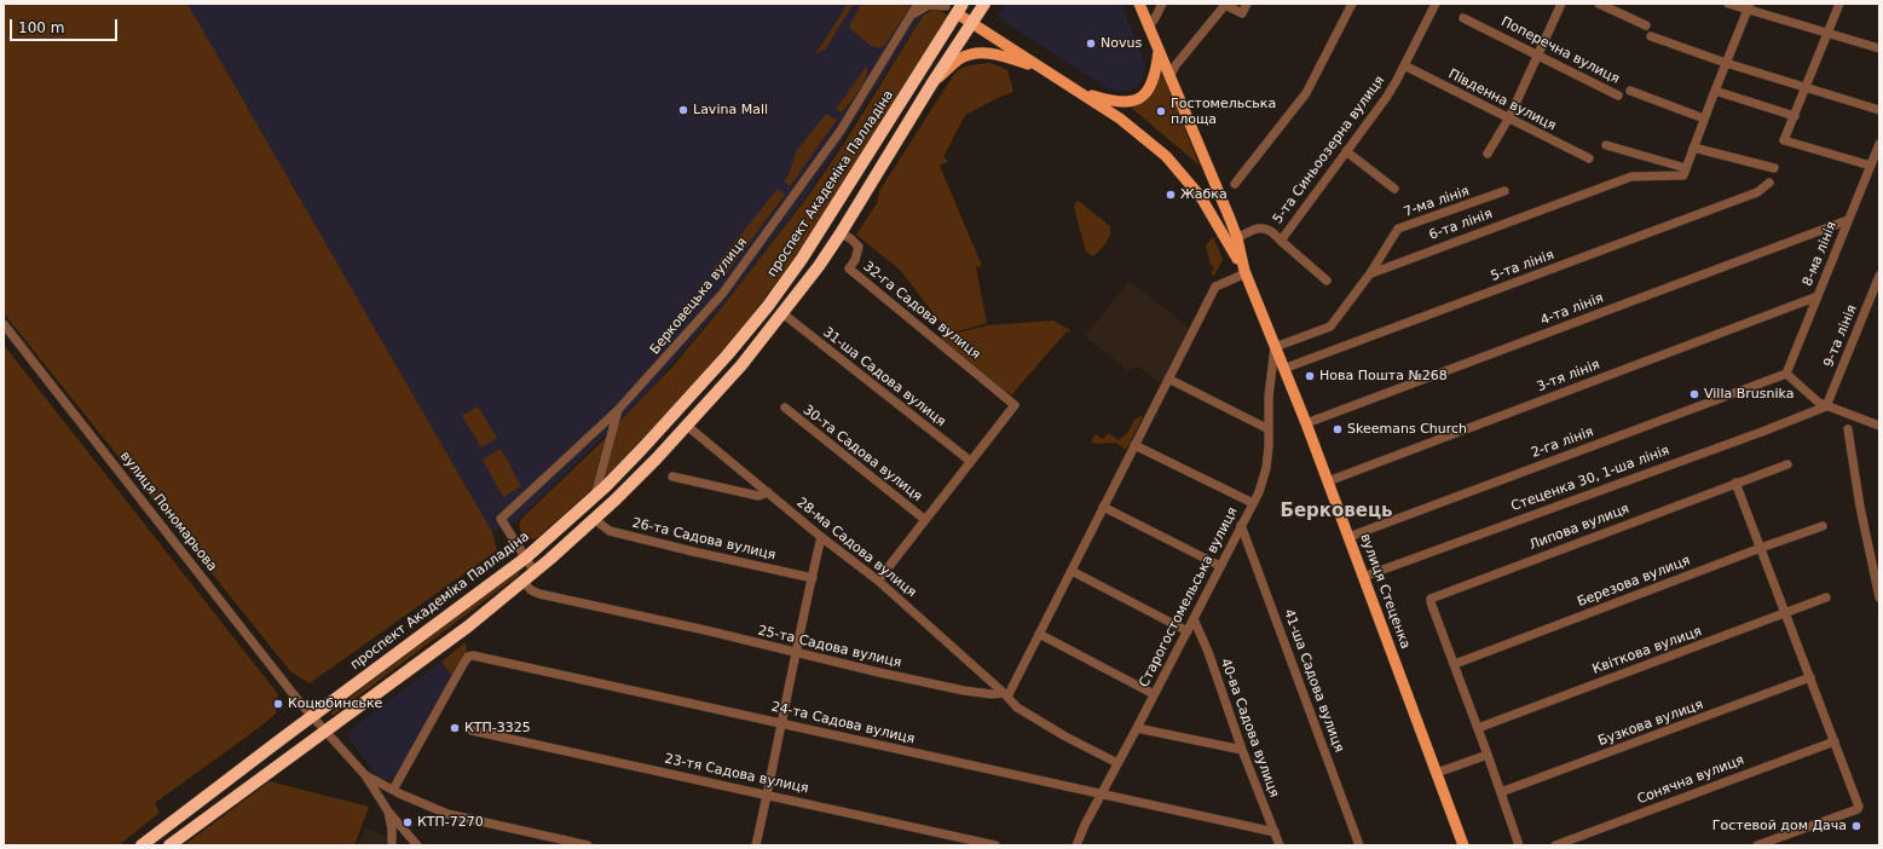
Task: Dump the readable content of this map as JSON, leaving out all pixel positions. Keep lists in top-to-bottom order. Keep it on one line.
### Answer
{"streets":{"highway":["проспект Академіка Палладіна"],"main road":["вулиця Стеценка"],"street":["Поперечна вулиця","Південна вулиця","5-та Синьоозерна вулиця","7-ма лінія","6-та лінія","8-ма лінія","5-та лінія","Берковецька вулиця","4-та лінія","32-га Садова вулиця","9-та лінія","3-тя лінія","31-ша Садова вулиця","2-га лінія","30-та Садова вулиця","Стеценка 30, 1-ша лінія","вулиця Пономарьова","Липова вулиця","26-та Садова вулиця","28-ма Садова вулиця","Березова вулиця","Старогостомельська вулиця","25-та Садова вулиця","Квіткова вулиця","41-ша Садова вулиця","24-та Садова вулиця","Бузкова вулиця","40-ва Садова вулиця","23-тя Садова вулиця","Сонячна вулиця"]},"crossings":[["Південна вулиця","5-та Синьоозерна вулиця"],["5-та Синьоозерна вулиця","вулиця Стеценка"],["проспект Академіка Палладіна","Берковецька вулиця"],["проспект Академіка Палладіна","вулиця Пономарьова"],["7-ма лінія","6-та лінія"],["8-ма лінія","4-та лінія"],["8-ма лінія","3-тя лінія"],["8-ма лінія","2-га лінія"],["5-та лінія","вулиця Стеценка"],["4-та лінія","вулиця Стеценка"],["32-га Садова вулиця","31-ша Садова вулиця"],["9-та лінія","Стеценка 30, 1-ша лінія"],["3-тя лінія","вулиця Стеценка"],["2-га лінія","вулиця Стеценка"],["Стеценка 30, 1-ша лінія","вулиця Стеценка"],["Липова вулиця","Березова вулиця"],["28-ма Садова вулиця","25-та Садова вулиця"],["вулиця Стеценка","Старогостомельська вулиця"],["Старогостомельська вулиця","41-ша Садова вулиця"],["Старогостомельська вулиця","24-та Садова вулиця"],["Старогостомельська вулиця","40-ва Садова вулиця"],["24-та Садова вулиця","40-ва Садова вулиця"]],"districts":["Берковець"],"places":["Novus","Lavina Mall","Гостомельська площа","Жабка","Нова Пошта №268","Villa Brusnika","Skeemans Church","Коцюбинське","КТП-3325","КТП-7270","Гостевой дом Дача"],"scale_bar":"100 m"}
